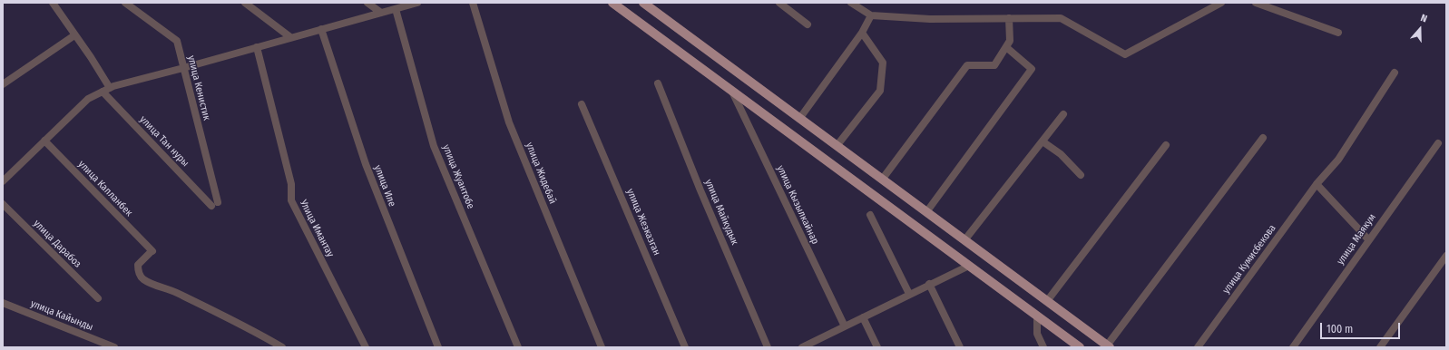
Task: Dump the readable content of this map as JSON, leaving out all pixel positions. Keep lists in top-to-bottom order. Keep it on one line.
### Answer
{"streets":{"street":["улица Кенистик","улица Тан нуры","улица Жидебай","улица Жуантобе","улица Иле","улица Капланбек","улица Кызылкайнар","улица Майкудык","улица Жезказган","Улица Имантау","улица Маякум","улица Дарабоз","улица Кумисбекова","улица Кайынды"]},"crossings":[["улица Кенистик","улица Тан нуры"]],"scale_bar":"100 m","north":"top"}
